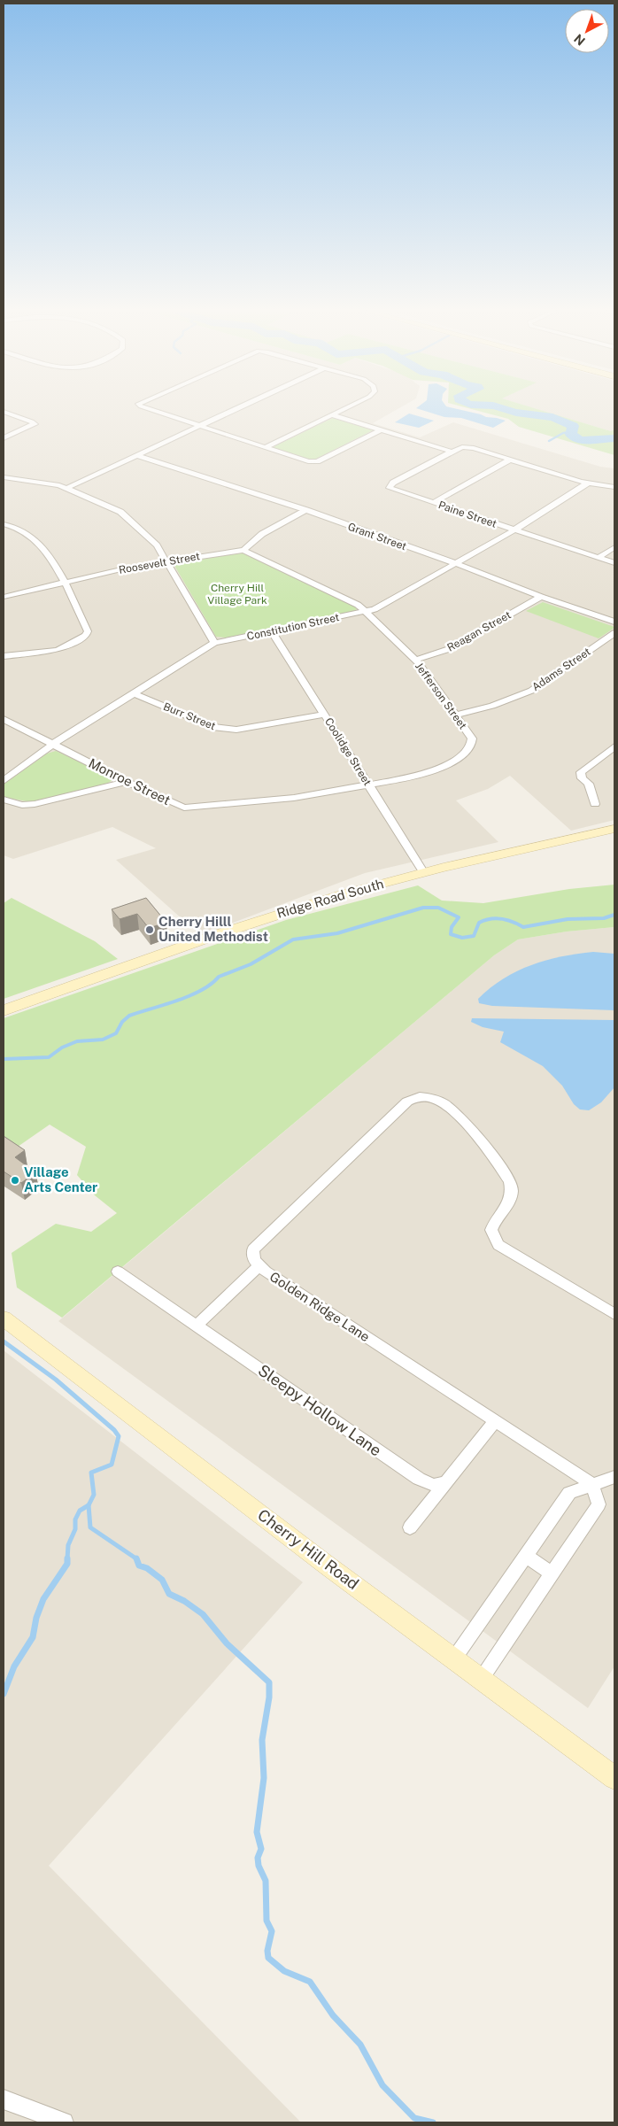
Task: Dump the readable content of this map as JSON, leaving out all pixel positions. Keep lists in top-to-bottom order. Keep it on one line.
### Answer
{"streets":{"street":["Paine Street","Grant Street","Roosevelt Street","Constitution Street","Reagan Street","Adams Street","Jefferson Street","Burr Street","Coolidge Street","Monroe Street","Ridge Road South","Golden Ridge Lane","Sleepy Hollow Lane","Cherry Hill Road"]},"crossings":[["Paine Street","Constitution Street"],["Grant Street","Constitution Street"],["Grant Street","Reagan Street"],["Roosevelt Street","Jefferson Street"],["Constitution Street","Jefferson Street"],["Constitution Street","Burr Street"],["Constitution Street","Coolidge Street"],["Constitution Street","Monroe Street"],["Reagan Street","Jefferson Street"],["Adams Street","Jefferson Street"],["Jefferson Street","Coolidge Street"],["Jefferson Street","Monroe Street"],["Burr Street","Coolidge Street"],["Coolidge Street","Monroe Street"],["Coolidge Street","Ridge Road South"]],"parks":["Cherry Hill Village Park"],"places":["Cherry Hilll United Methodist","Village Arts Center"],"north":"bottom left"}
